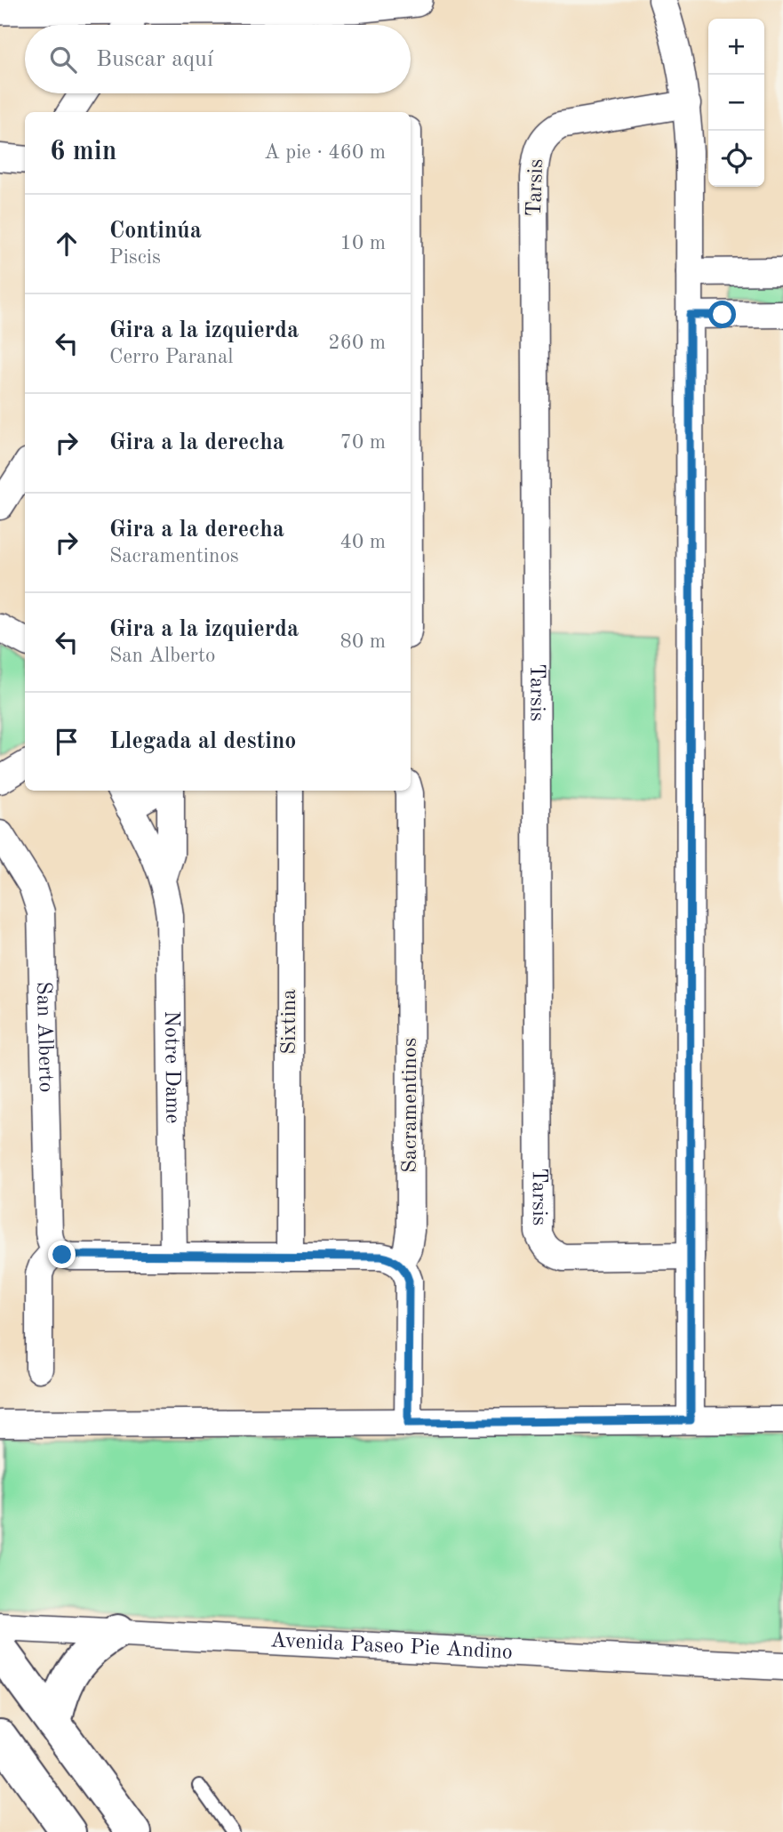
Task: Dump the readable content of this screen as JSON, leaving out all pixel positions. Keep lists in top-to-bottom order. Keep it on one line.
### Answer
{"streets":{"street":["Tarsis","Sixtina","San Alberto","Notre Dame","Sacramentinos","Avenida Paseo Pie Andino"]},"page":{"map_buttons":["+","−"],"search":"Buscar aquí","heading":["6 min","A pie · 460 m"],"list":[["Continúa","Piscis","10 m"],["Gira a la izquierda","Cerro Paranal","260 m"],["Gira a la derecha","70 m"],["Gira a la derecha","Sacramentinos","40 m"],["Gira a la izquierda","San Alberto","80 m"],"Llegada al destino"]}}
